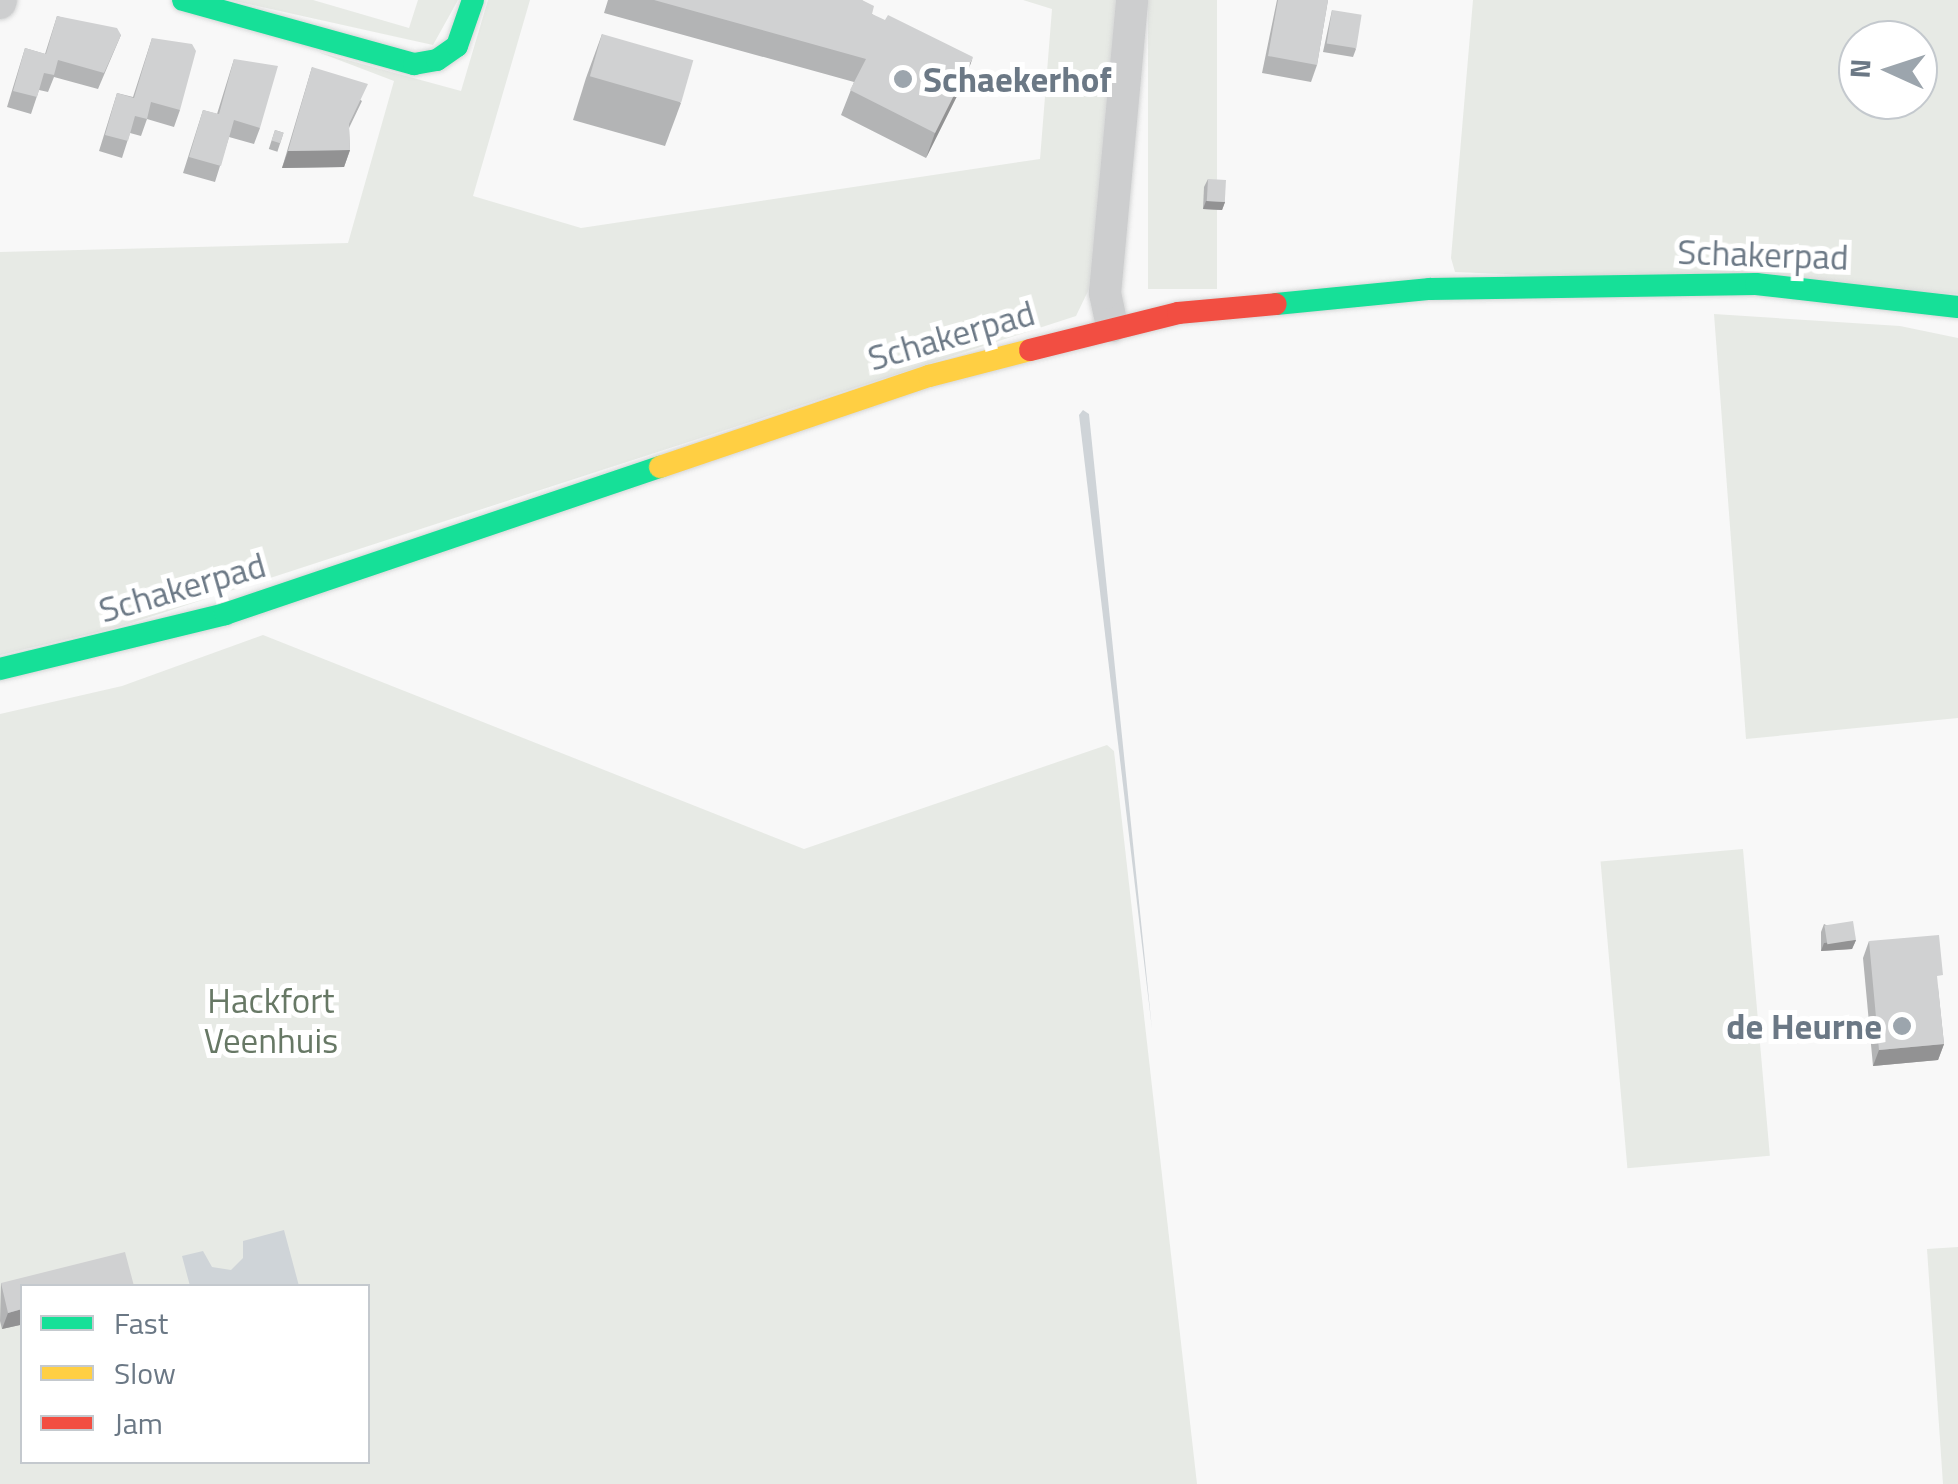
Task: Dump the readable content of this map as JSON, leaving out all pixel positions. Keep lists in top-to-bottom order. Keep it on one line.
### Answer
{"streets":{"street":["Schakerpad"]},"parks":["Hackfort Veenhuis"],"places":["Schaekerhof","de Heurne"],"legend":["Fast","Slow","Jam"],"north":"left"}
